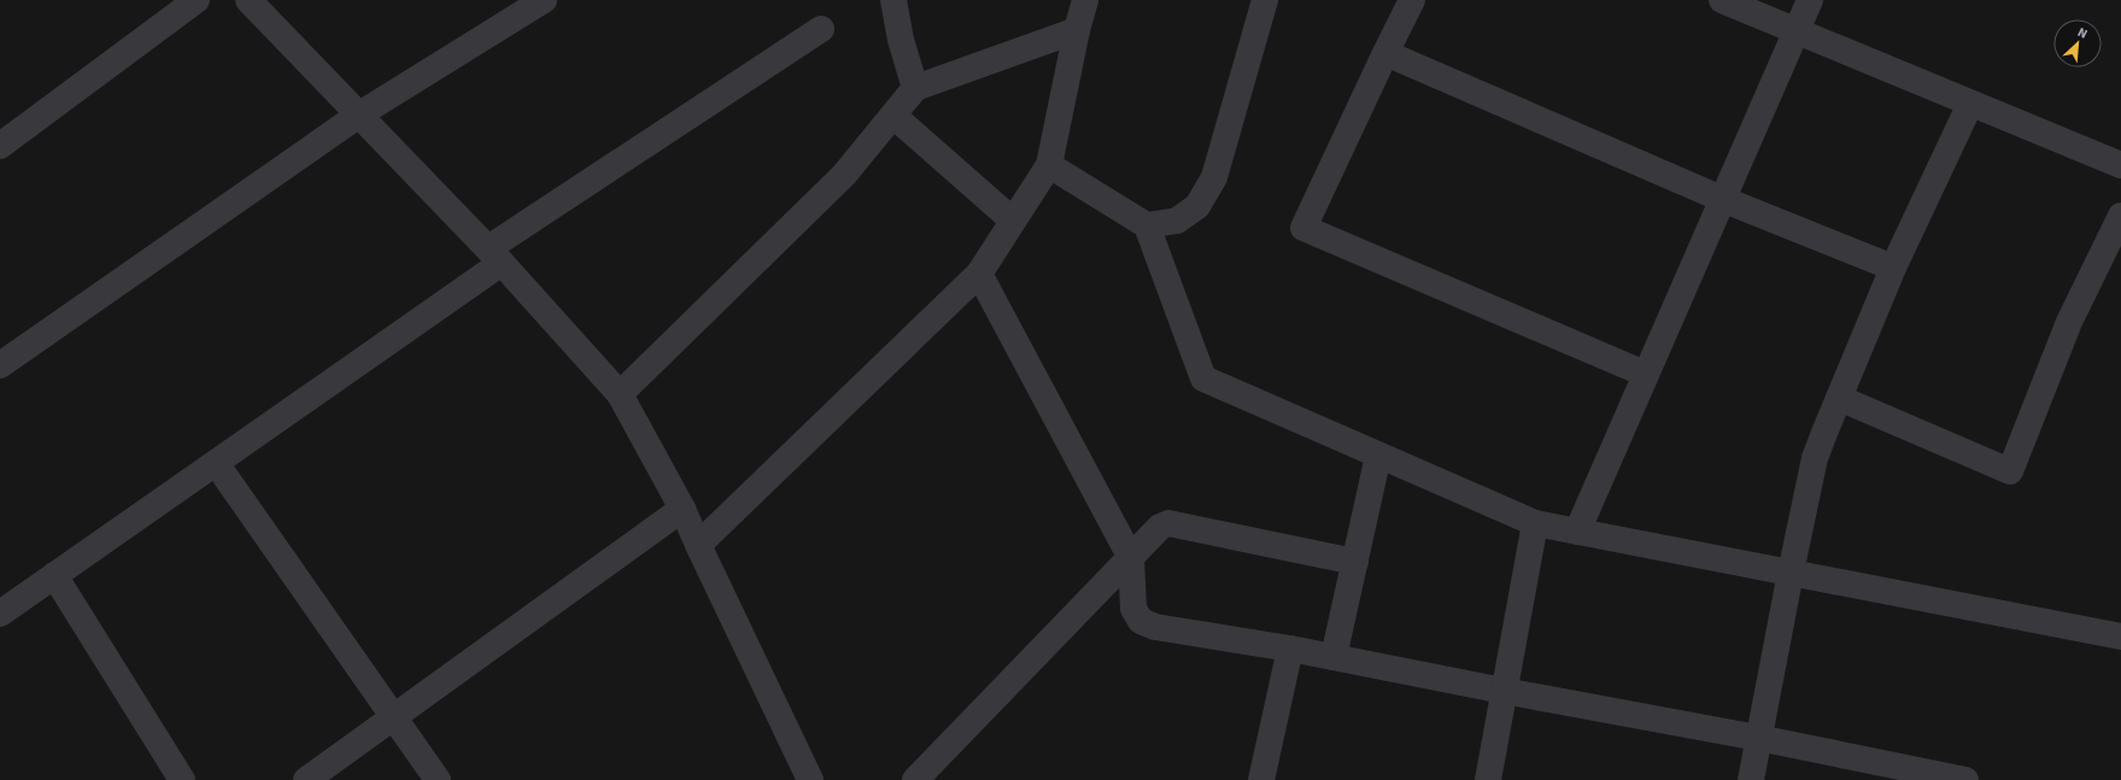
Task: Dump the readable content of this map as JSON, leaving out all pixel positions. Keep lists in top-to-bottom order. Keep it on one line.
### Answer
{"north":"top right"}
